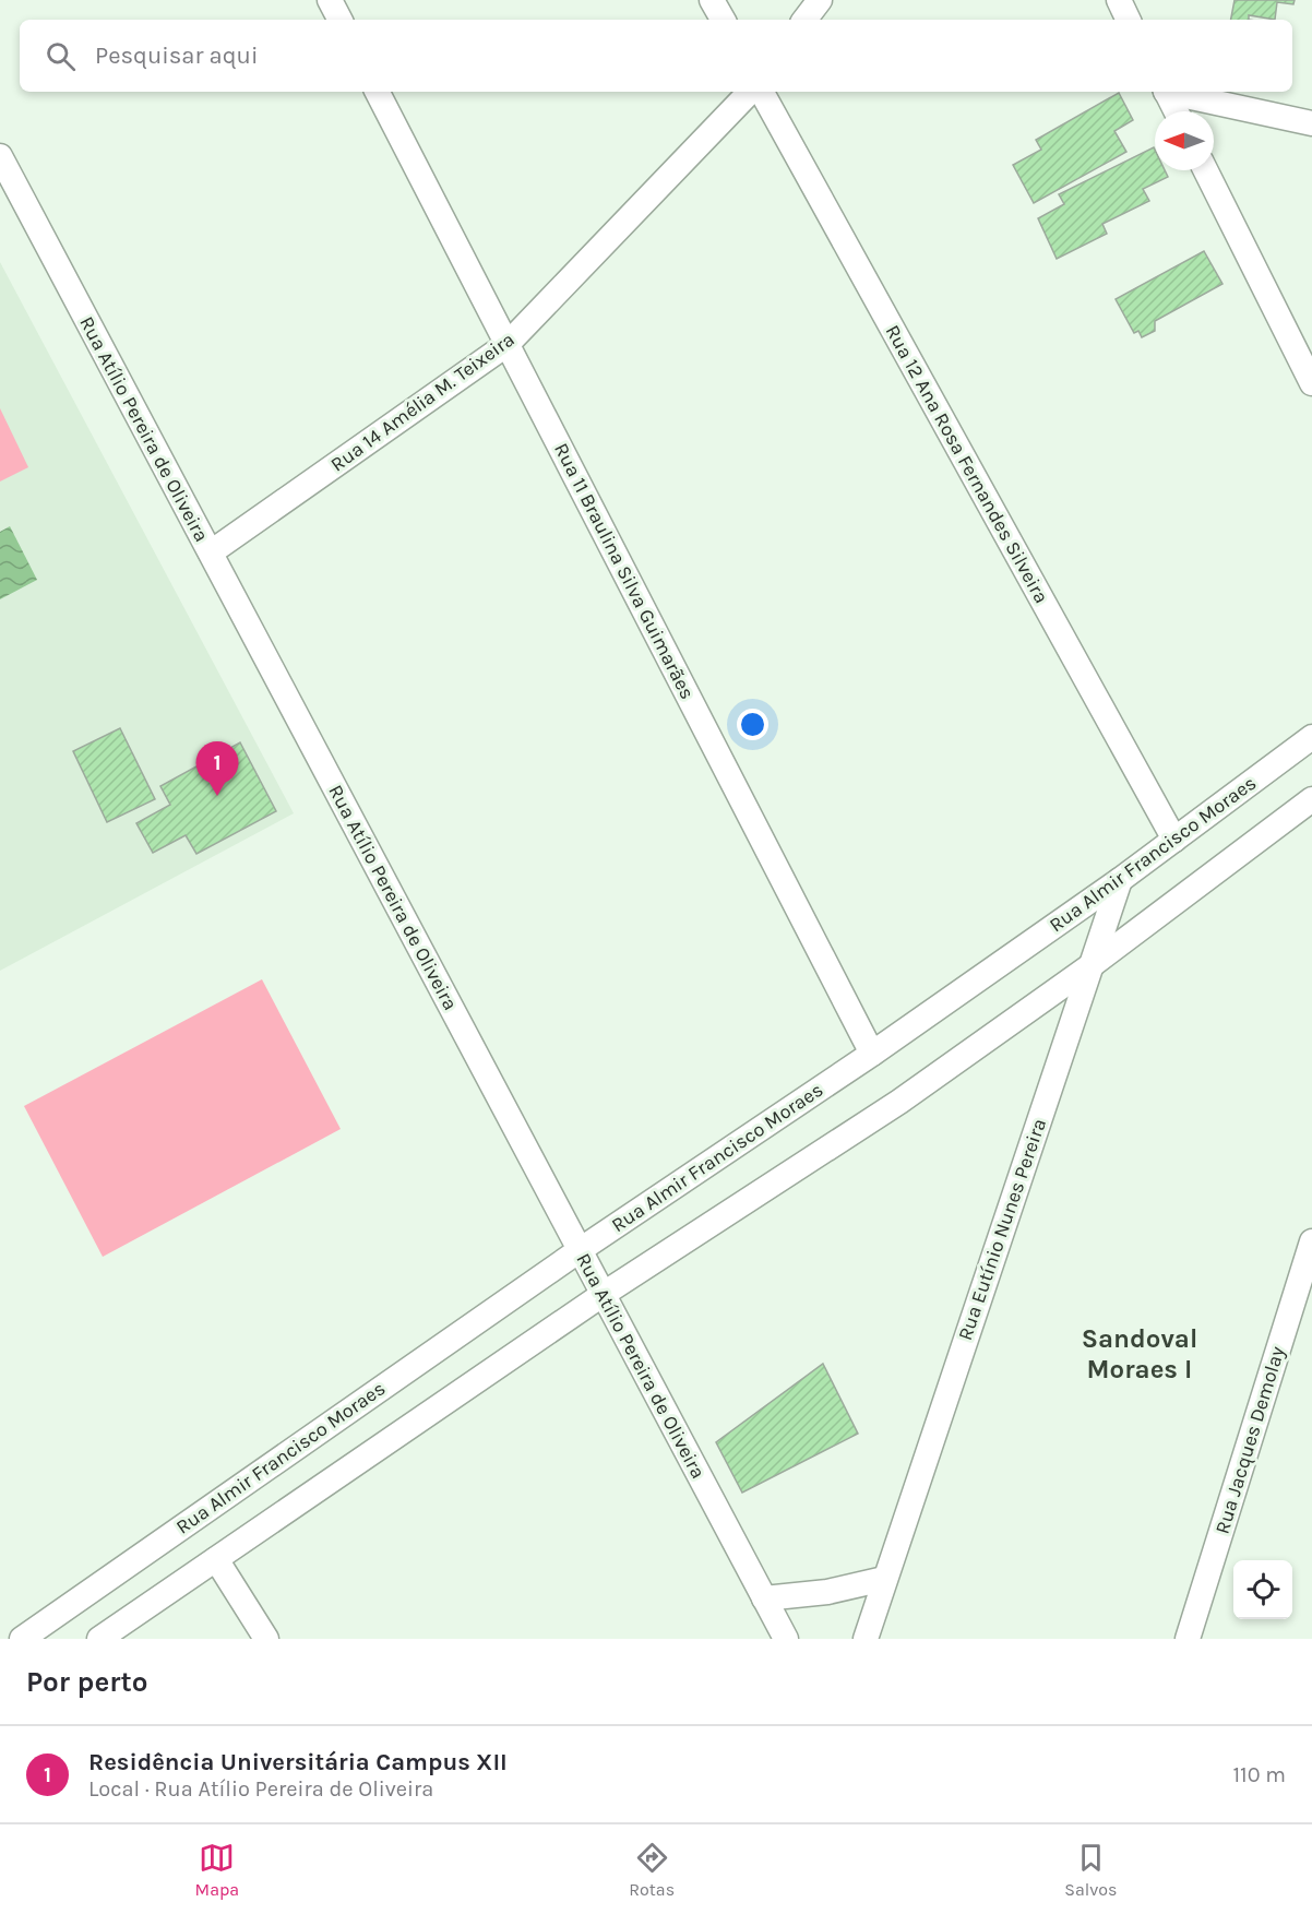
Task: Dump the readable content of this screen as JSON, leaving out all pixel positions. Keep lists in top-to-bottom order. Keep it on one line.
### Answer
{"streets":{"street":["Rua 14 Amélia M. Teixeira","Rua Atílio Pereira de Oliveira","Rua 12 Ana Rosa Fernandes Silveira","Rua 11 Braulina Silva Guimarães","Rua Almir Francisco Moraes","Rua Eutínio Nunes Pereira","Rua Jacques Demolay"]},"crossings":[["Rua 14 Amélia M. Teixeira","Rua Atílio Pereira de Oliveira"],["Rua 14 Amélia M. Teixeira","Rua 11 Braulina Silva Guimarães"],["Rua Atílio Pereira de Oliveira","Rua Almir Francisco Moraes"],["Rua 12 Ana Rosa Fernandes Silveira","Rua Almir Francisco Moraes"],["Rua 11 Braulina Silva Guimarães","Rua Almir Francisco Moraes"],["Rua Almir Francisco Moraes","Rua Eutínio Nunes Pereira"]],"districts":["Sandoval Moraes I"],"north":"left","page":{"search":"Pesquisar aqui","pins":"1","heading":"Por perto","list":[{"mark":"1","name":"Residência Universitária Campus XII","note":"Local · Rua Atílio Pereira de Oliveira","value":"110 m"}],"nav":["Mapa","Rotas","Salvos"]}}
